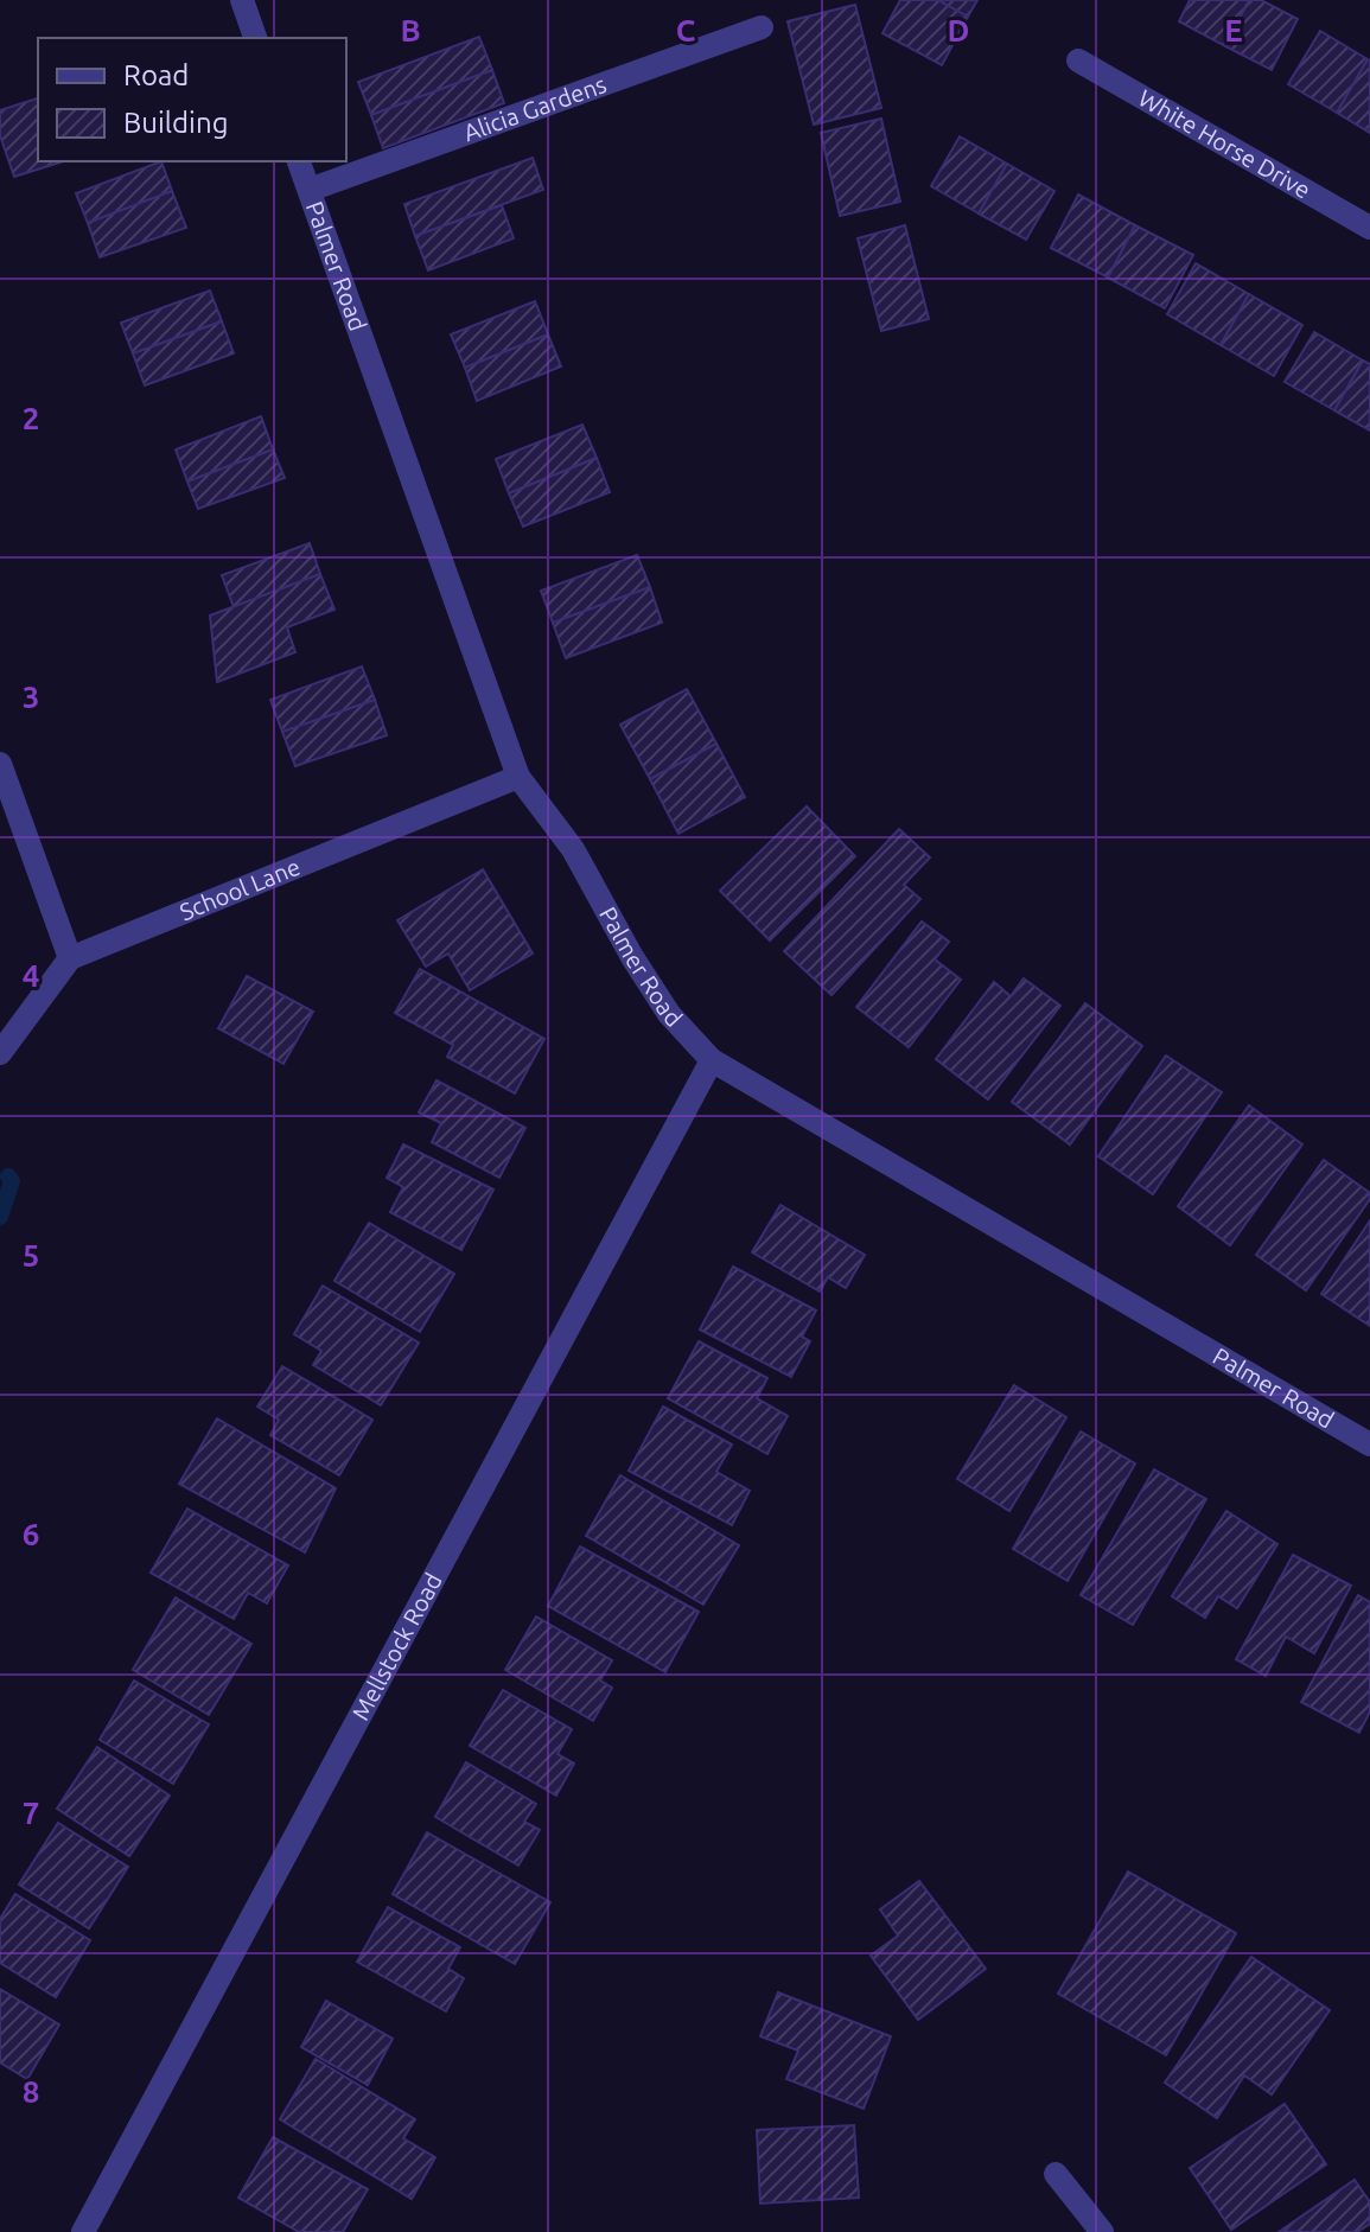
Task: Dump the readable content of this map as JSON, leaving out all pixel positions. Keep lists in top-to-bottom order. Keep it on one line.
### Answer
{"streets":{"street":["Alicia Gardens","White Horse Drive","Palmer Road","School Lane","Mellstock Road"]},"crossings":[["Alicia Gardens","Palmer Road"],["Palmer Road","School Lane"],["Palmer Road","Mellstock Road"]],"legend":["Road","Building"],"grid":{"columns":["B","C","D","E"],"rows":["2","3","4","5","6","7","8"]}}
